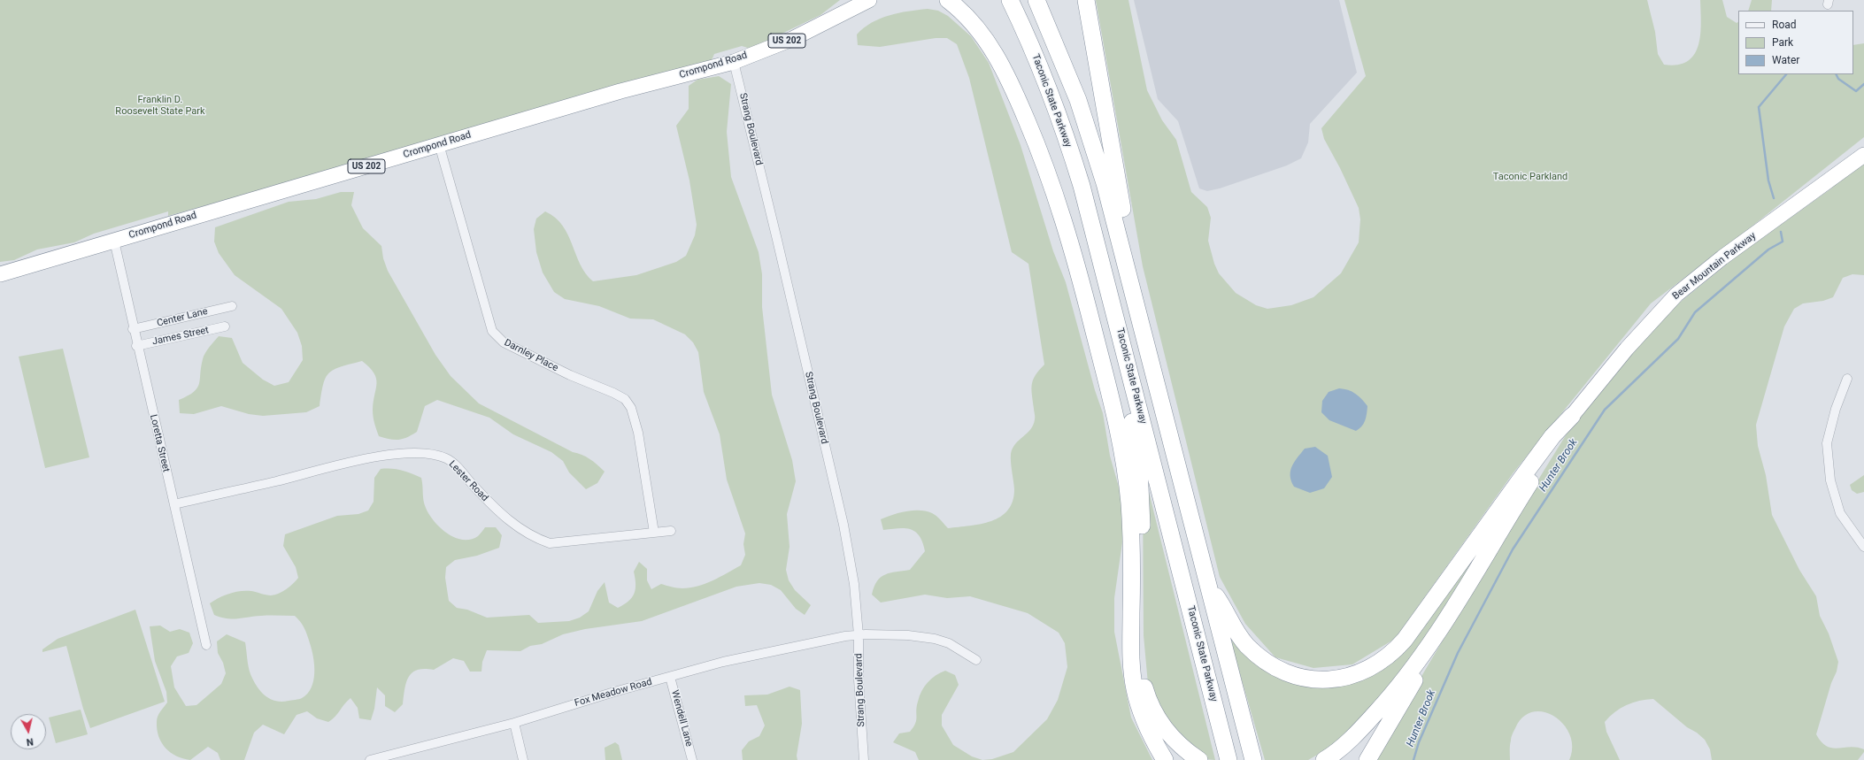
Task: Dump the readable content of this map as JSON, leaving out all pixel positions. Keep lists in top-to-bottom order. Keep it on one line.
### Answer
{"streets":{"highway":["US 202","Crompond Road","Taconic State Parkway","Bear Mountain Parkway"],"street":["Strang Boulevard","Center Lane","James Street","Darnley Place","Loretta Street","Lester Road","Fox Meadow Road","Wendell Lane"]},"crossings":[["Crompond Road","Strang Boulevard"],["Crompond Road","Darnley Place"],["Crompond Road","Loretta Street"],["Strang Boulevard","Fox Meadow Road"],["Center Lane","Loretta Street"],["James Street","Loretta Street"],["Darnley Place","Lester Road"],["Loretta Street","Lester Road"],["Fox Meadow Road","Wendell Lane"]],"water":["Hunter Brook"],"parks":["Franklin D. Roosevelt State Park","Taconic Parkland"],"legend":["Road","Park","Water"],"north":"bottom"}
